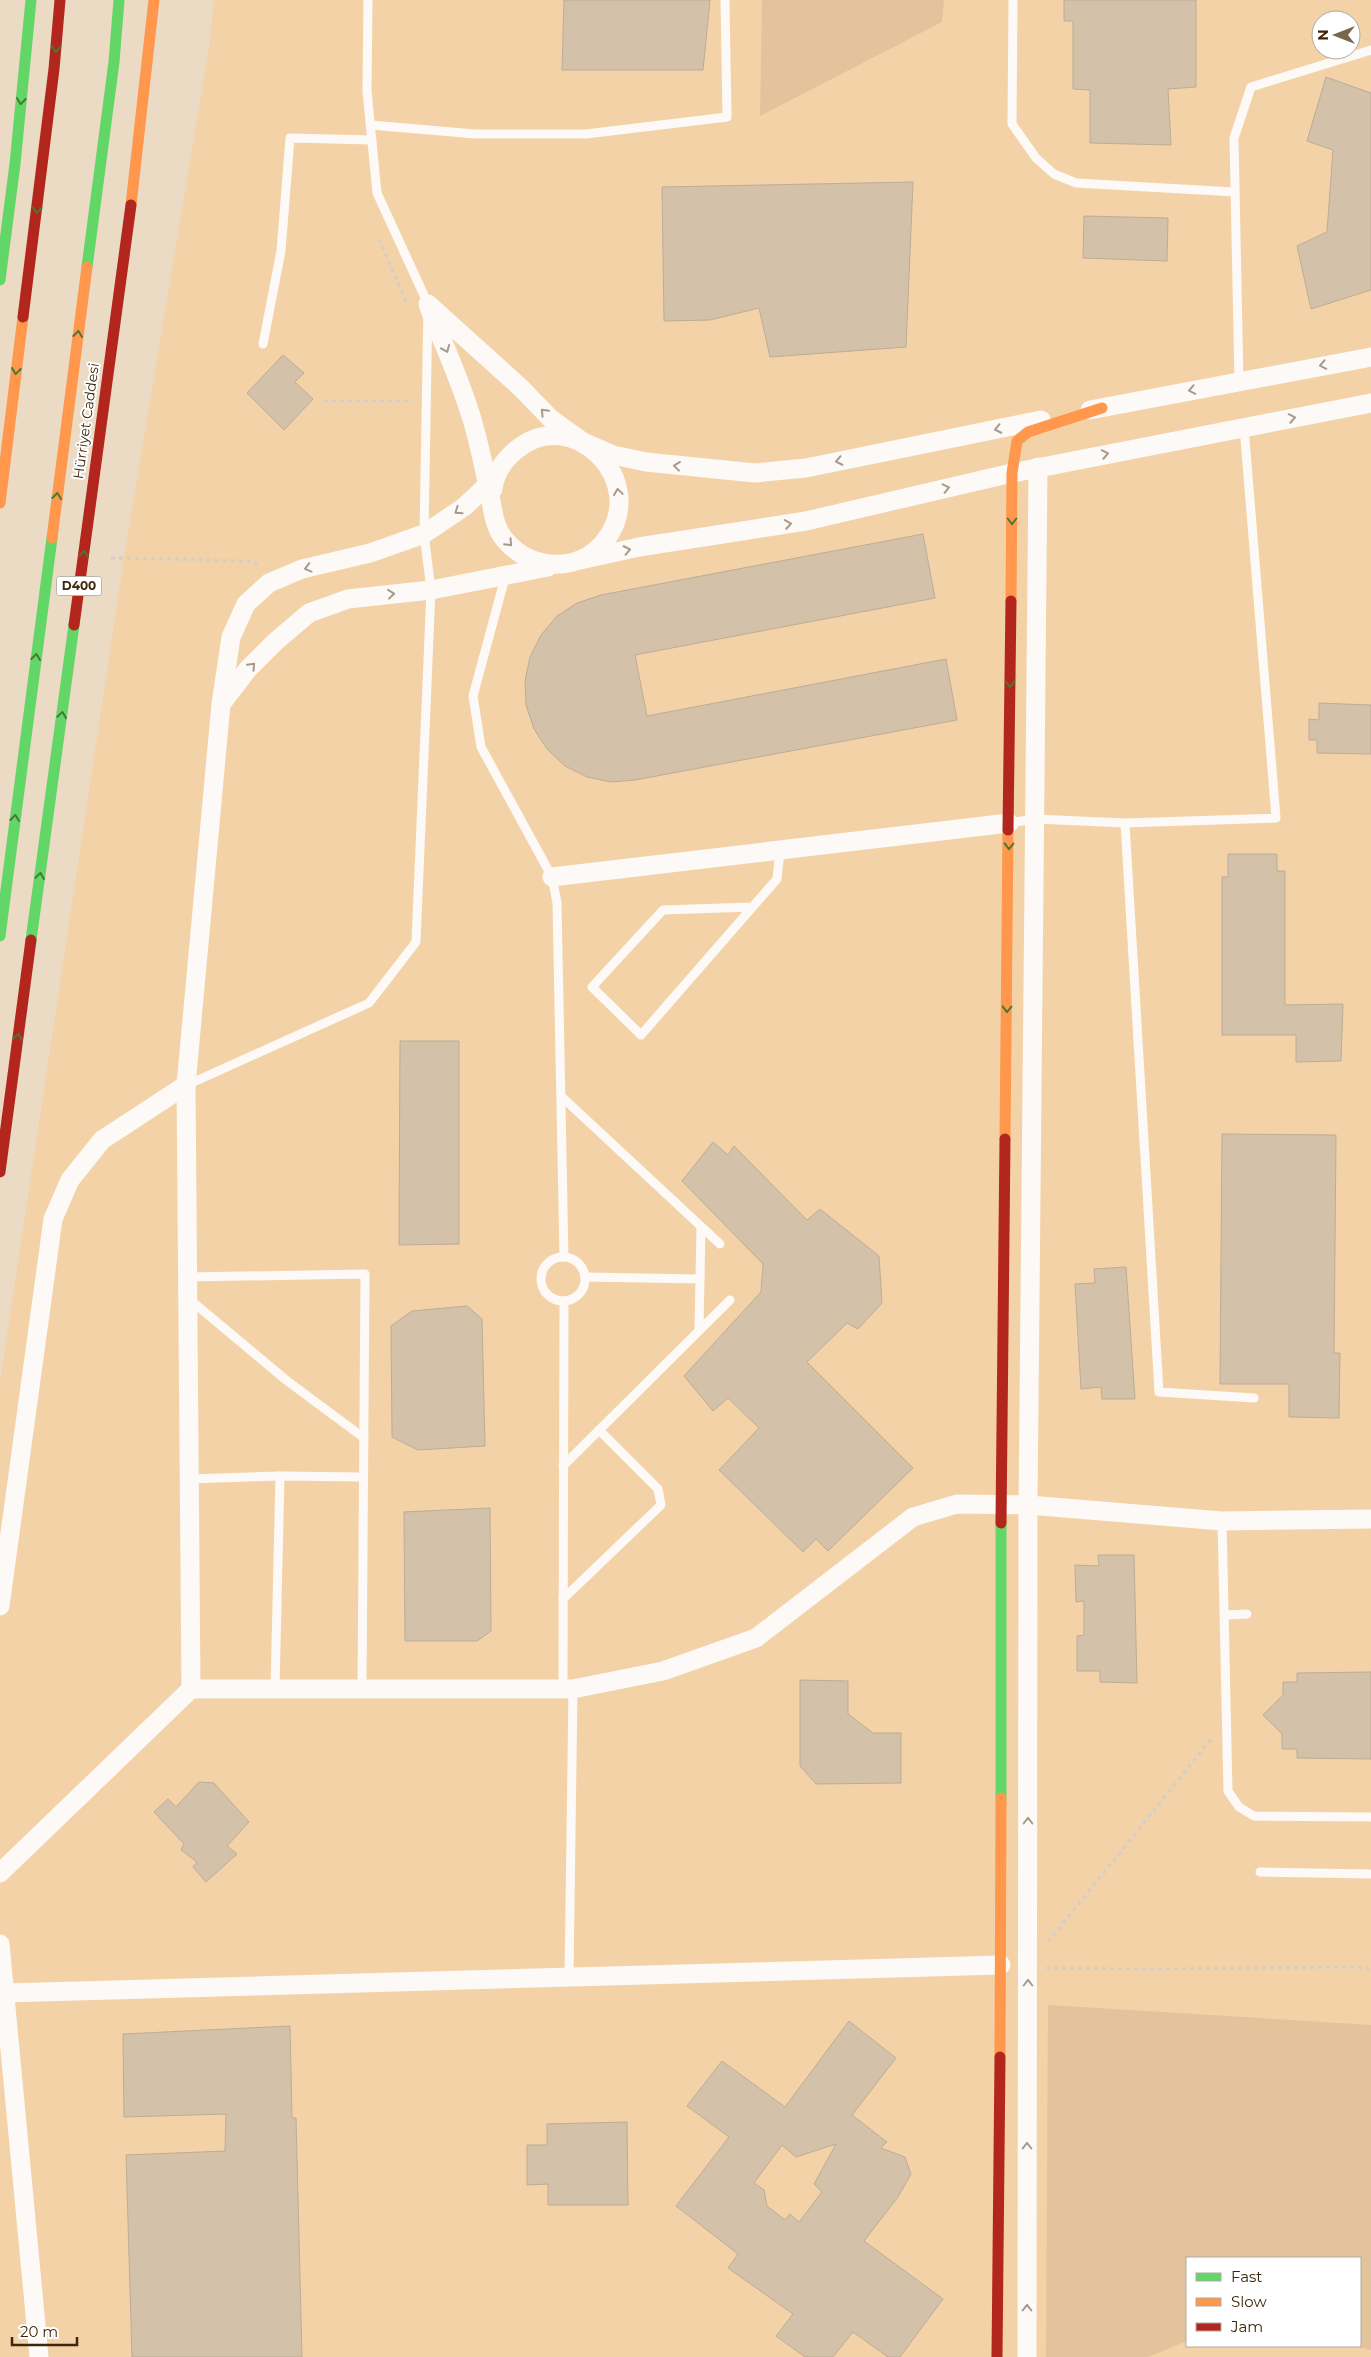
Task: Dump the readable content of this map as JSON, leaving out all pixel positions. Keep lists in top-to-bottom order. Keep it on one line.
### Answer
{"streets":{"main road":["Hürriyet Caddesi","D400"]},"legend":["Fast","Slow","Jam"],"scale_bar":"20 m","north":"left"}
